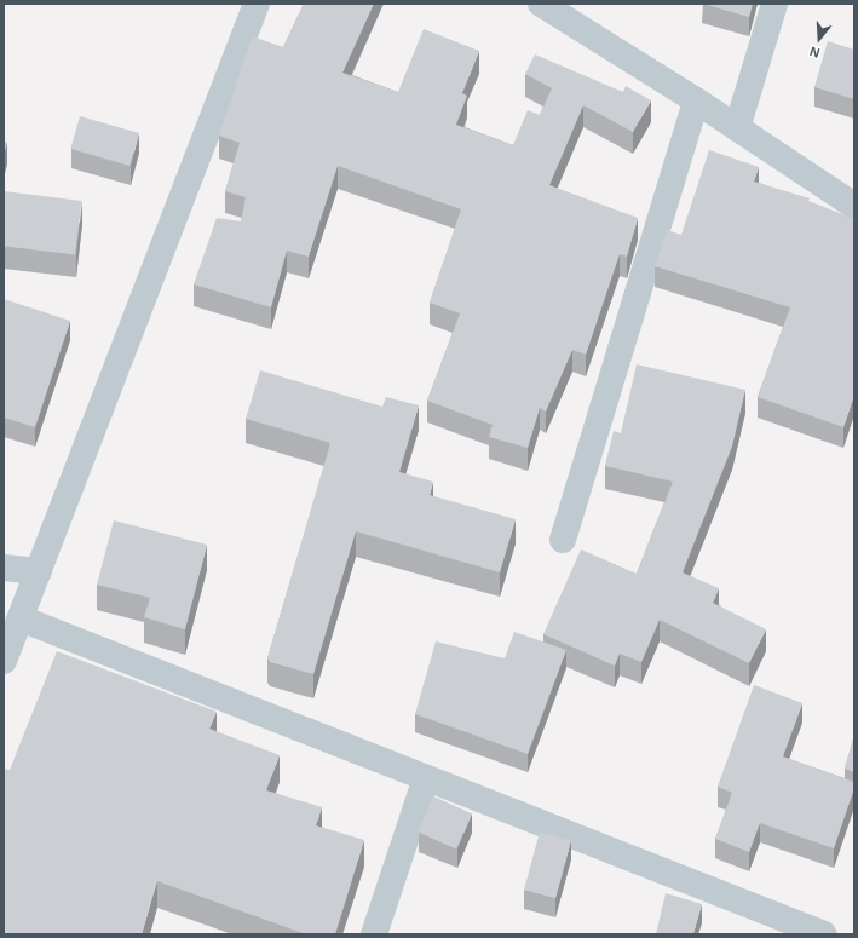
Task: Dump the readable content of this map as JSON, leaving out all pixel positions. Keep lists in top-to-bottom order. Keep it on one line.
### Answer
{"north":"bottom"}
